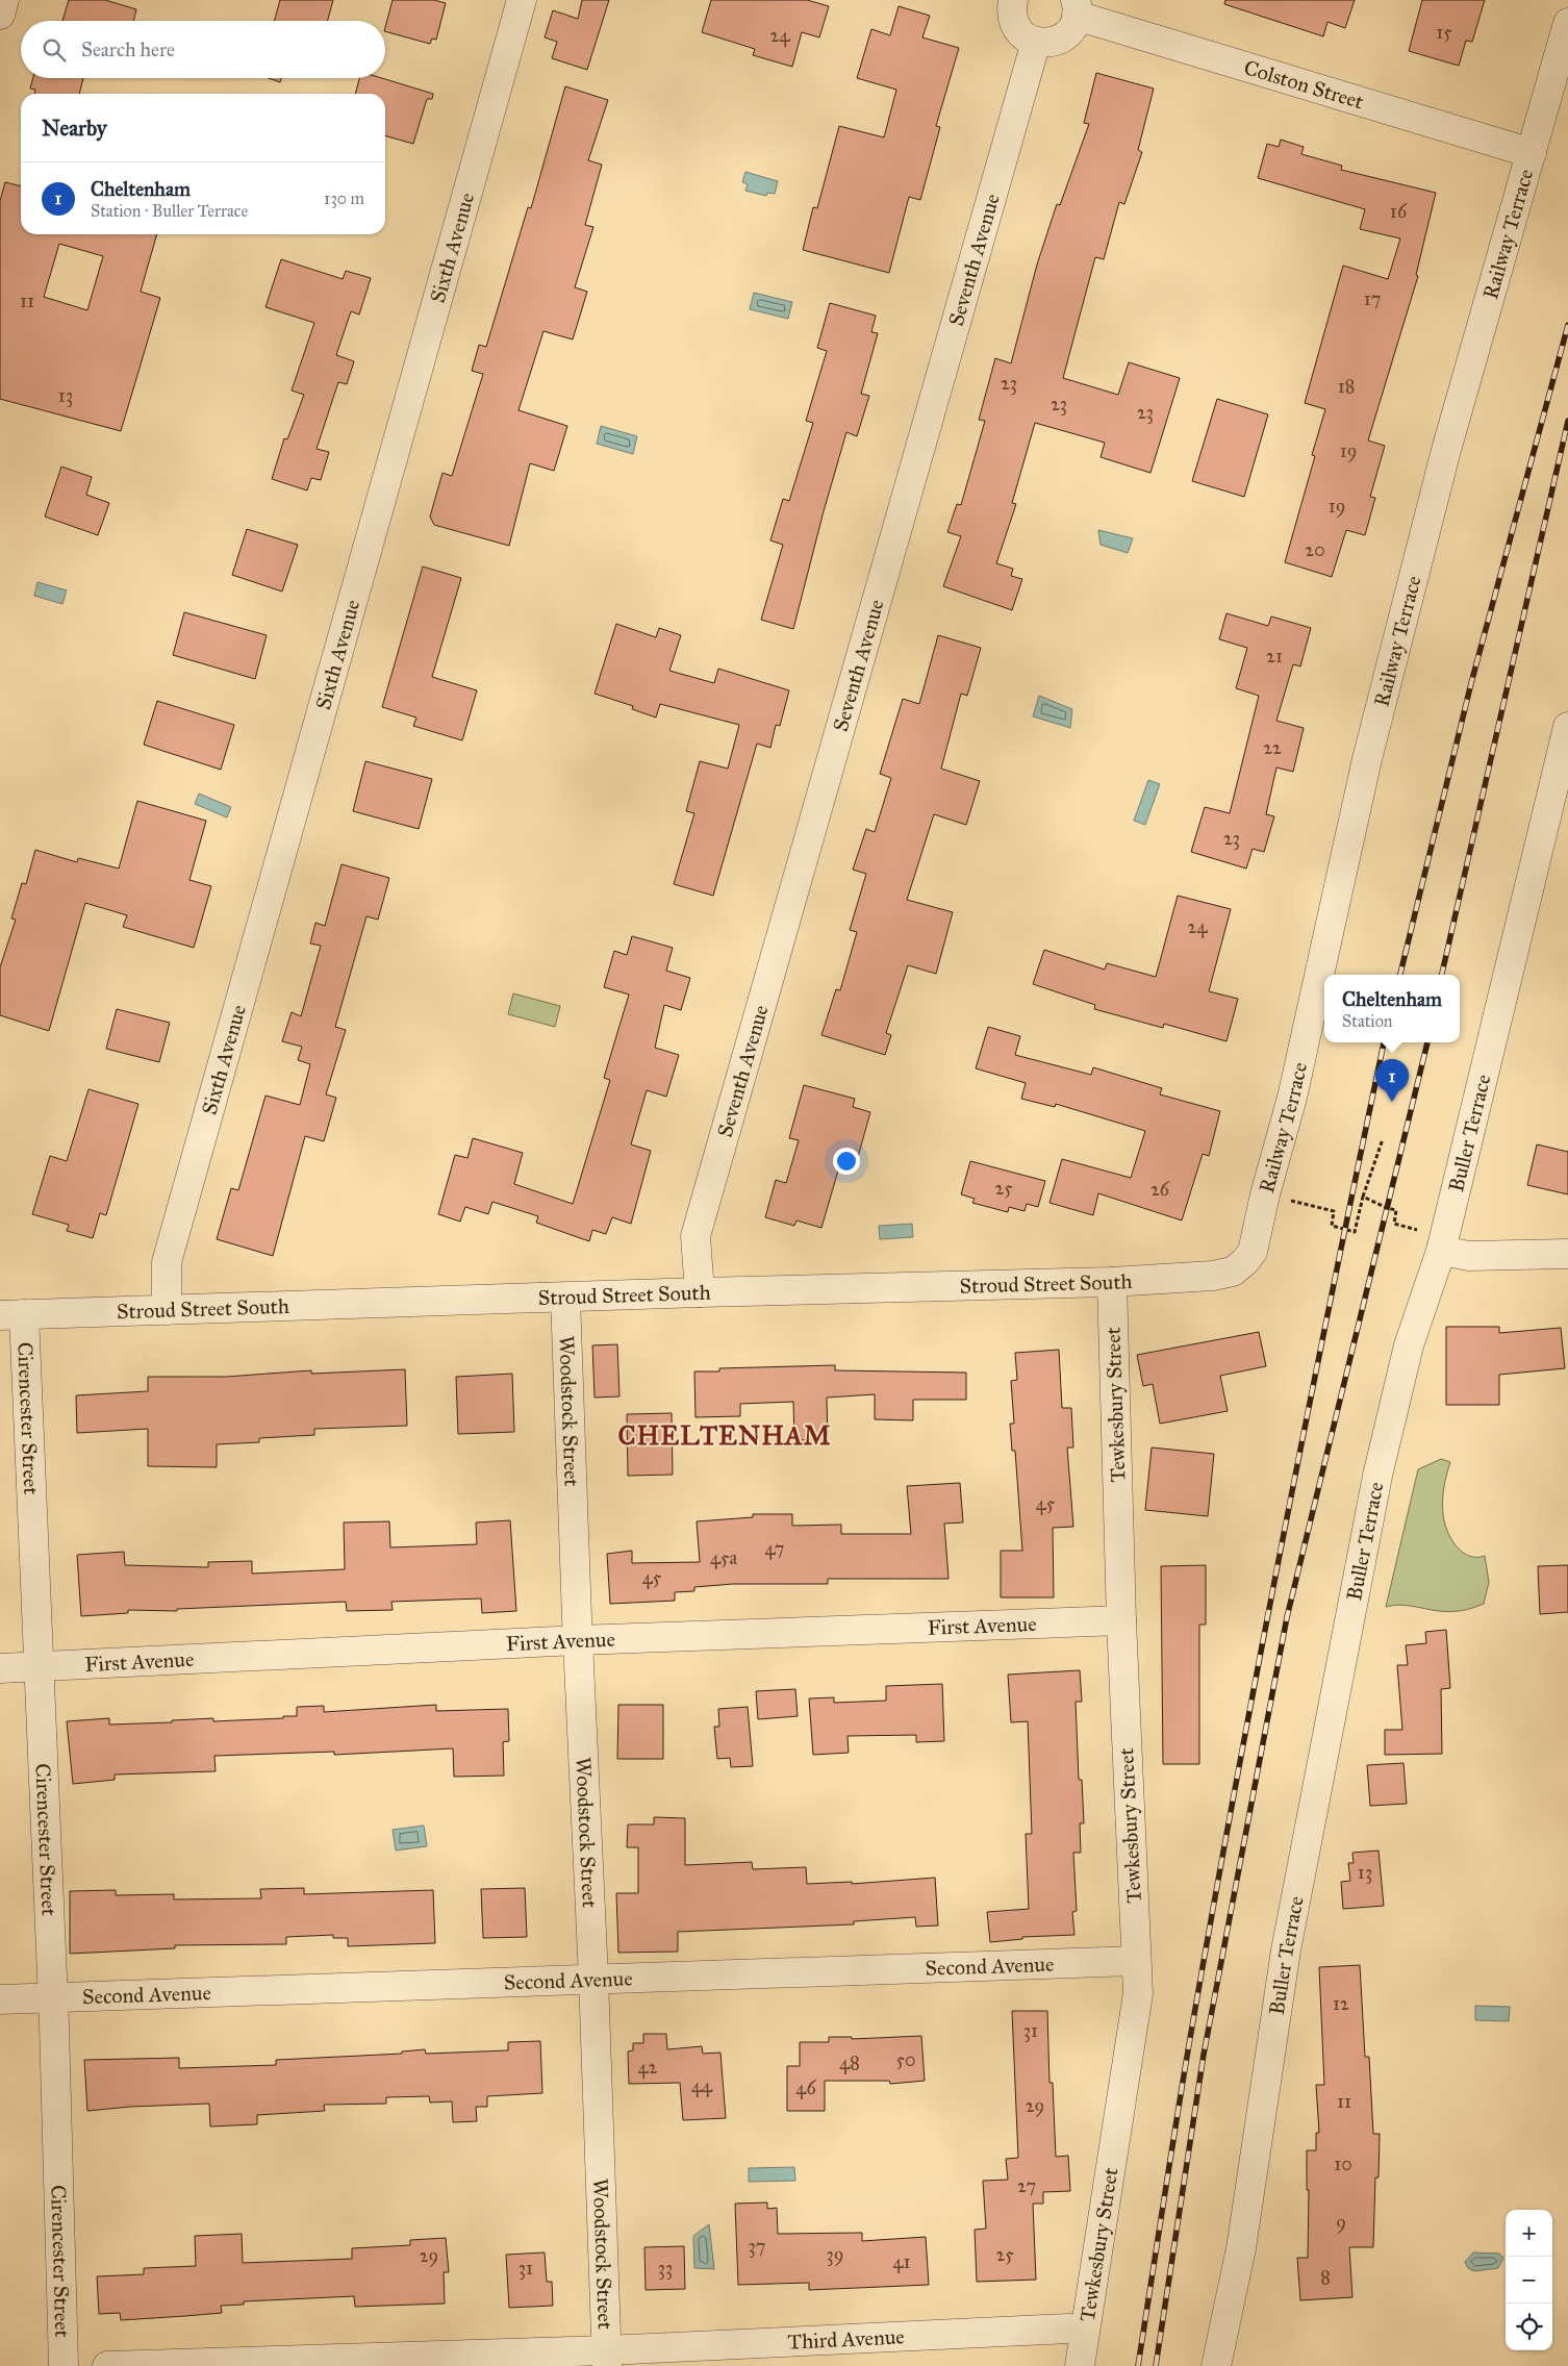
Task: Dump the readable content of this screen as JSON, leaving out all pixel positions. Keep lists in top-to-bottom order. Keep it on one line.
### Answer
{"streets":{"street":["Colston Street","Railway Terrace","Sixth Avenue","Seventh Avenue","Buller Terrace","Stroud Street South","Tewkesbury Street","Woodstock Street","Cirencester Street","First Avenue","Second Avenue","Third Avenue"]},"crossings":[["Colston Street","Railway Terrace"],["Railway Terrace","Stroud Street South"],["Sixth Avenue","Stroud Street South"],["Seventh Avenue","Stroud Street South"],["Stroud Street South","Tewkesbury Street"],["Stroud Street South","Woodstock Street"],["Stroud Street South","Cirencester Street"],["Tewkesbury Street","First Avenue"],["Tewkesbury Street","Second Avenue"],["Tewkesbury Street","Third Avenue"],["Woodstock Street","First Avenue"],["Woodstock Street","Second Avenue"],["Woodstock Street","Third Avenue"],["Cirencester Street","First Avenue"],["Cirencester Street","Second Avenue"]],"districts":["CHELTENHAM"],"house_numbers":["15","24","16","17","11","23","18","13","23","23","19","19","20","21","22","23","24","25","26","45","47","45a","45","13","12","31","50","48","42","44","46","11","29","10","27","9","37","39","25","29","41","31","33","8"],"page":{"search":"Search here","heading":"Nearby","list":[{"mark":"1","name":"Cheltenham","note":"Station · Buller Terrace","value":"130 m"}],"popup":["Cheltenham","Station"],"pins":"1","map_buttons":["+","−"]}}
